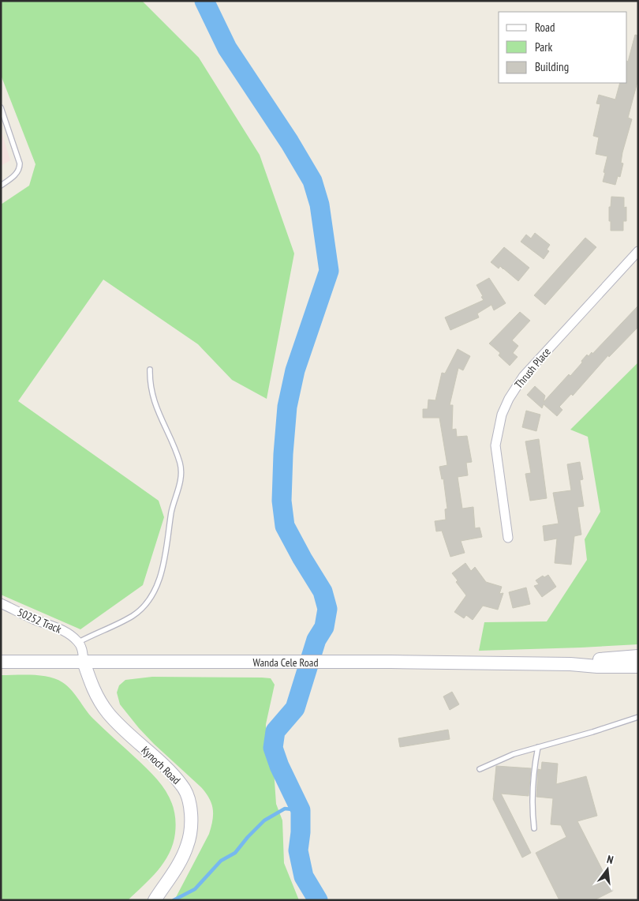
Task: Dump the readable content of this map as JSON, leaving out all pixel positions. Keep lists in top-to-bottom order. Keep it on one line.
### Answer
{"streets":{"street":["Thrush Place","50252 Track","Wanda Cele Road","Kynoch Road"]},"crossings":[["Wanda Cele Road","Kynoch Road"]],"legend":["Road","Park","Building"],"north":"top"}
